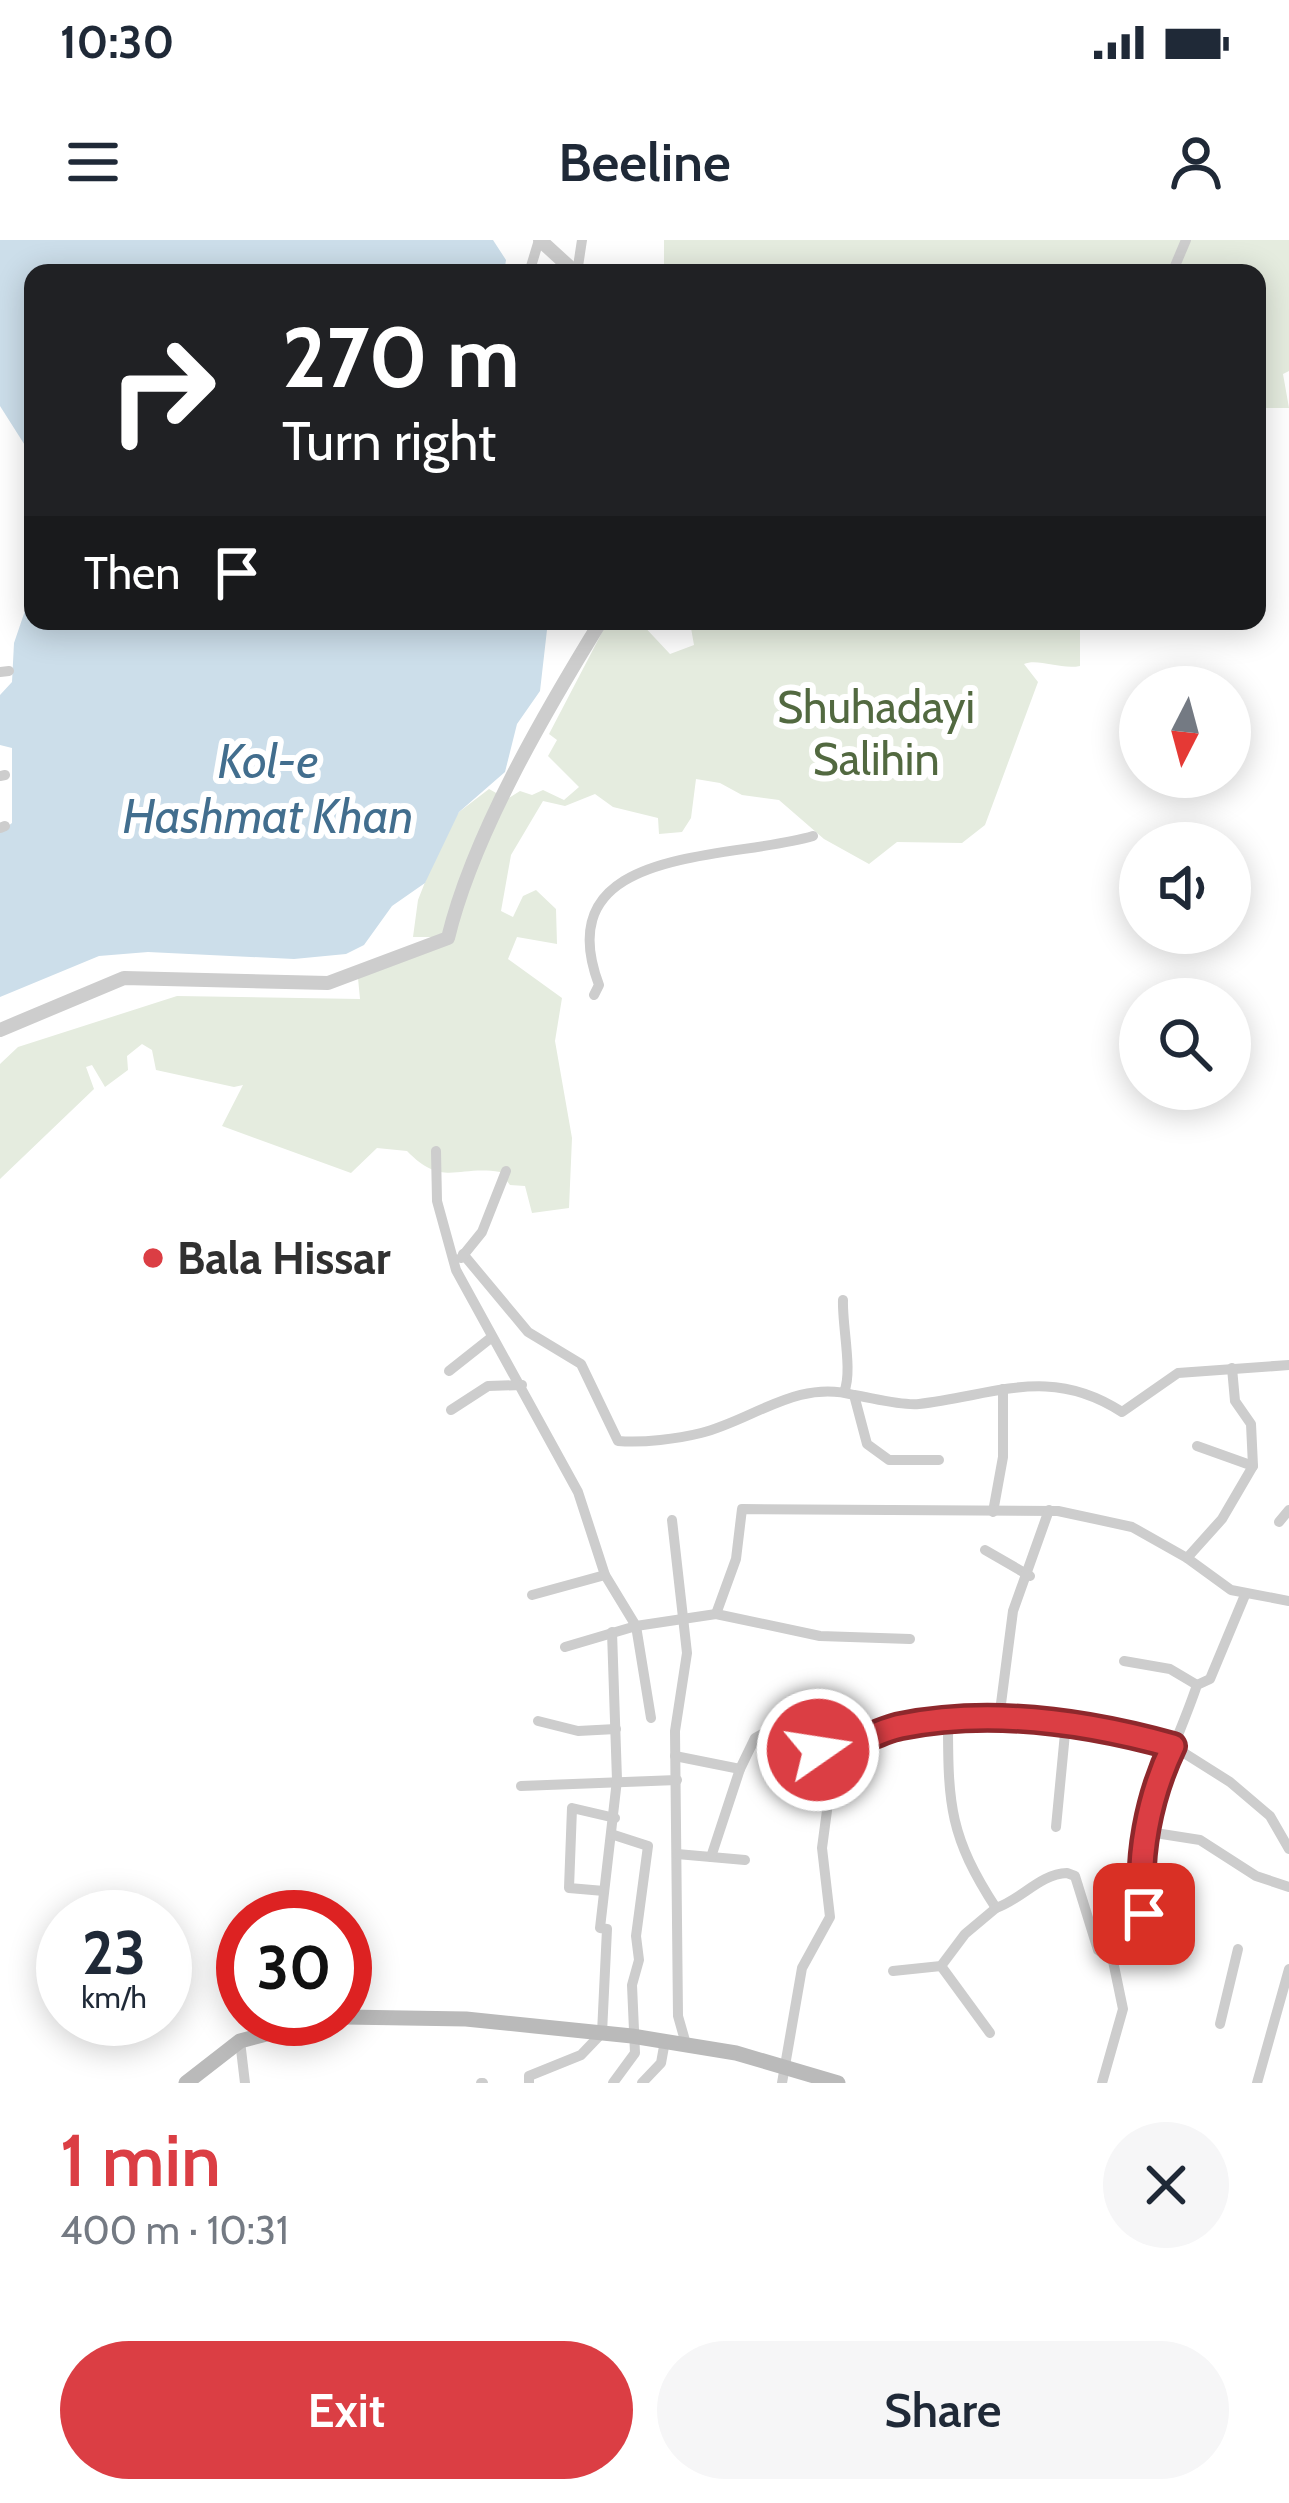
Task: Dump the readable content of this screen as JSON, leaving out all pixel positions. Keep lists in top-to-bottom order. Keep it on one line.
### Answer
{"water":["Kol-e Hashmat Khan"],"parks":["Shuhadayi Salihin"],"places":["Bala Hissar"],"north":"bottom","page":{"status":"10:30","header":"Beeline","turn":["270 m","Turn right"],"then":"Then","speed":"23 km/h","limit":"30","heading":["1 min","400 m · 10:31"],"buttons":["Exit","Share"]}}
